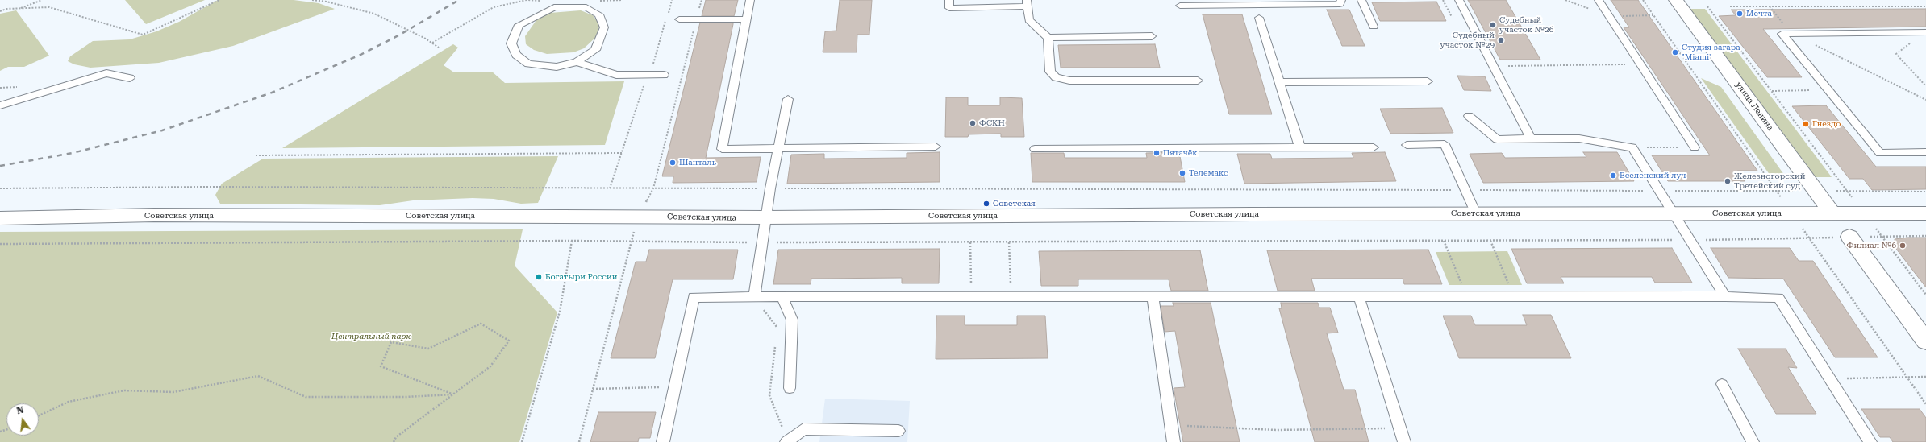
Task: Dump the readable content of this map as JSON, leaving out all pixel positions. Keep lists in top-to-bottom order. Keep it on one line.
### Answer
{"streets":{"main road":["улица Ленина","Советская улица"]},"crossings":[["улица Ленина","Советская улица"]],"parks":["Центральный парк"],"places":["Мечта","Судебный участок №26","Судебный участок №29","Студия загара \"Miami\"","ФСКН","Гнездо","Пятачёк","Шанталь","Телемакс","Вселенский луч","Железногорский Третейский суд","Советская","Филиал №6","Богатыри России"],"north":"top"}
